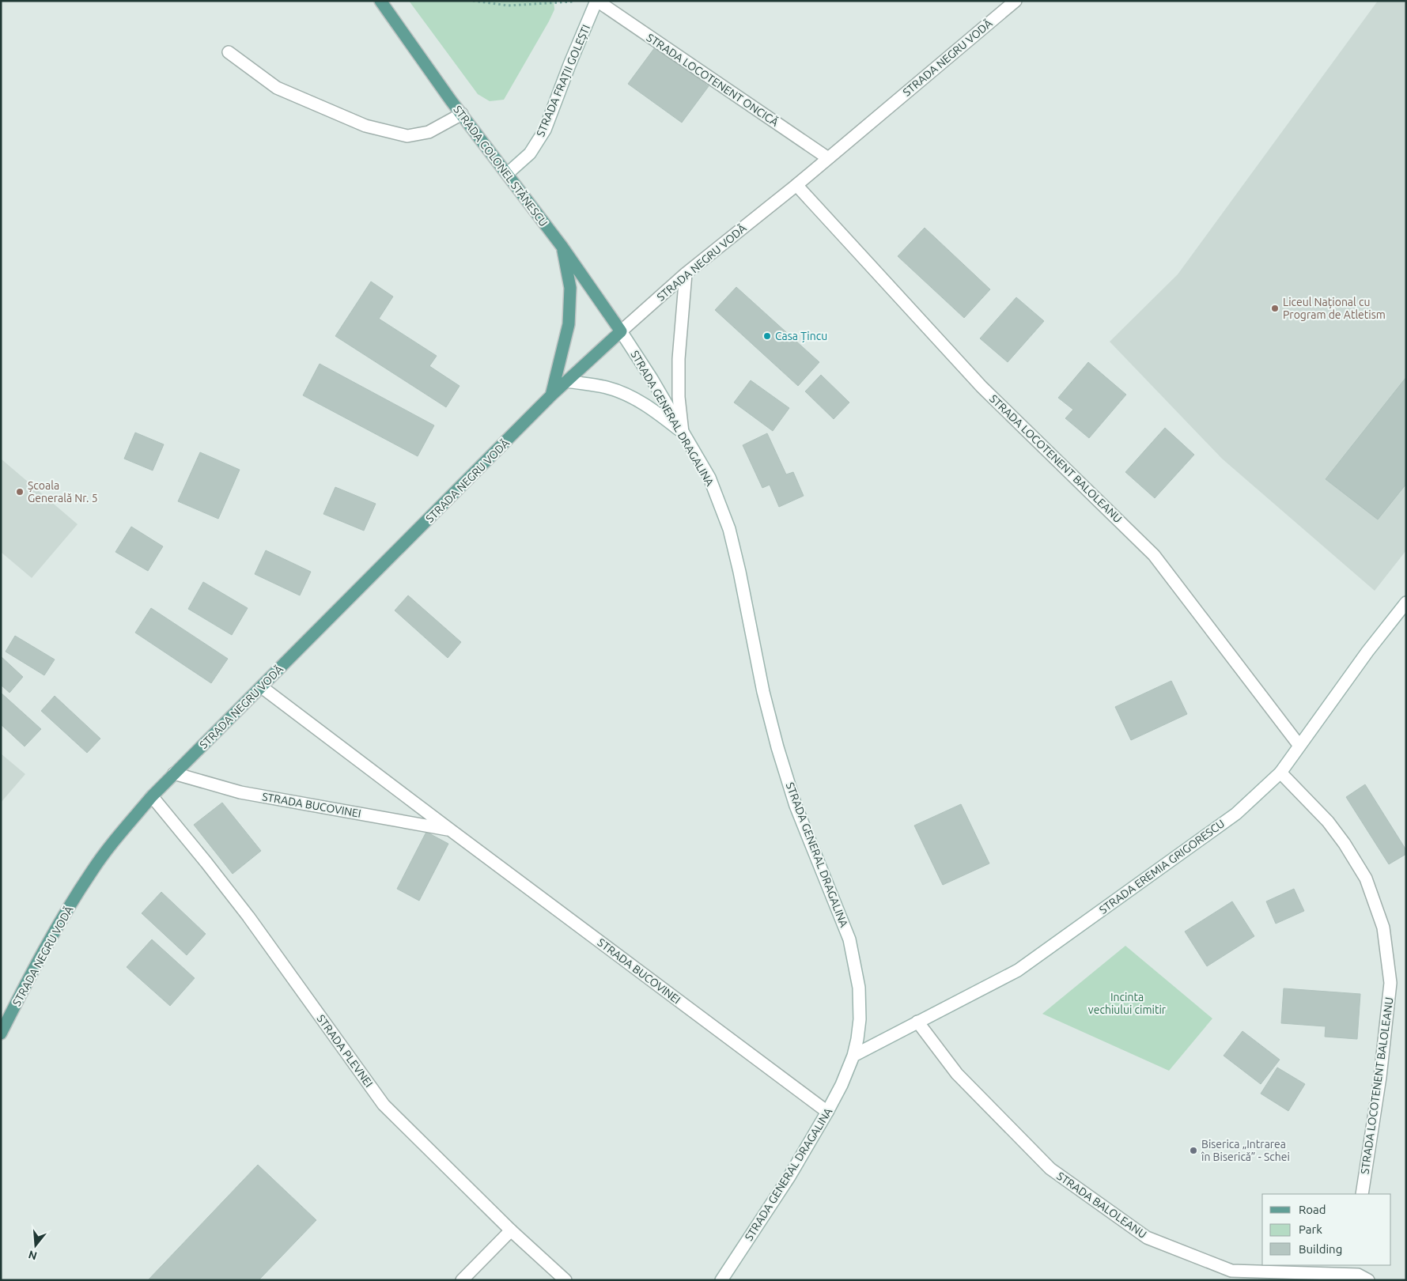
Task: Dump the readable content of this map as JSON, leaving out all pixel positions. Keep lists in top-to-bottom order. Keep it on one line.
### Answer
{"streets":{"main road":["STRADA NEGRU VODĂ","STRADA COLONEL STĂNESCU"],"street":["STRADA LOCOTENENT ONCICĂ","STRADA FRAȚII GOLEȘTI","STRADA GENERAL DRAGALINA","STRADA LOCOTENENT BALOLEANU","STRADA BUCOVINEI","STRADA EREMIA GRIGORESCU","STRADA PLEVNEI","STRADA BALOLEANU"]},"crossings":[["STRADA NEGRU VODĂ","STRADA LOCOTENENT ONCICĂ"],["STRADA NEGRU VODĂ","STRADA COLONEL STĂNESCU"],["STRADA NEGRU VODĂ","STRADA GENERAL DRAGALINA"],["STRADA NEGRU VODĂ","STRADA LOCOTENENT BALOLEANU"],["STRADA NEGRU VODĂ","STRADA BUCOVINEI"],["STRADA NEGRU VODĂ","STRADA PLEVNEI"],["STRADA LOCOTENENT ONCICĂ","STRADA FRAȚII GOLEȘTI"],["STRADA FRAȚII GOLEȘTI","STRADA COLONEL STĂNESCU"],["STRADA COLONEL STĂNESCU","STRADA GENERAL DRAGALINA"],["STRADA GENERAL DRAGALINA","STRADA BUCOVINEI"],["STRADA GENERAL DRAGALINA","STRADA EREMIA GRIGORESCU"],["STRADA LOCOTENENT BALOLEANU","STRADA EREMIA GRIGORESCU"],["STRADA EREMIA GRIGORESCU","STRADA BALOLEANU"]],"parks":["Incinta vechiului cimitir"],"places":["Liceul Național cu Program de Atletism","Casa Țincu","Școala Generală Nr. 5","Biserica „Intrarea în Biserică” - Schei"],"legend":["Road","Park","Building"],"north":"bottom"}
